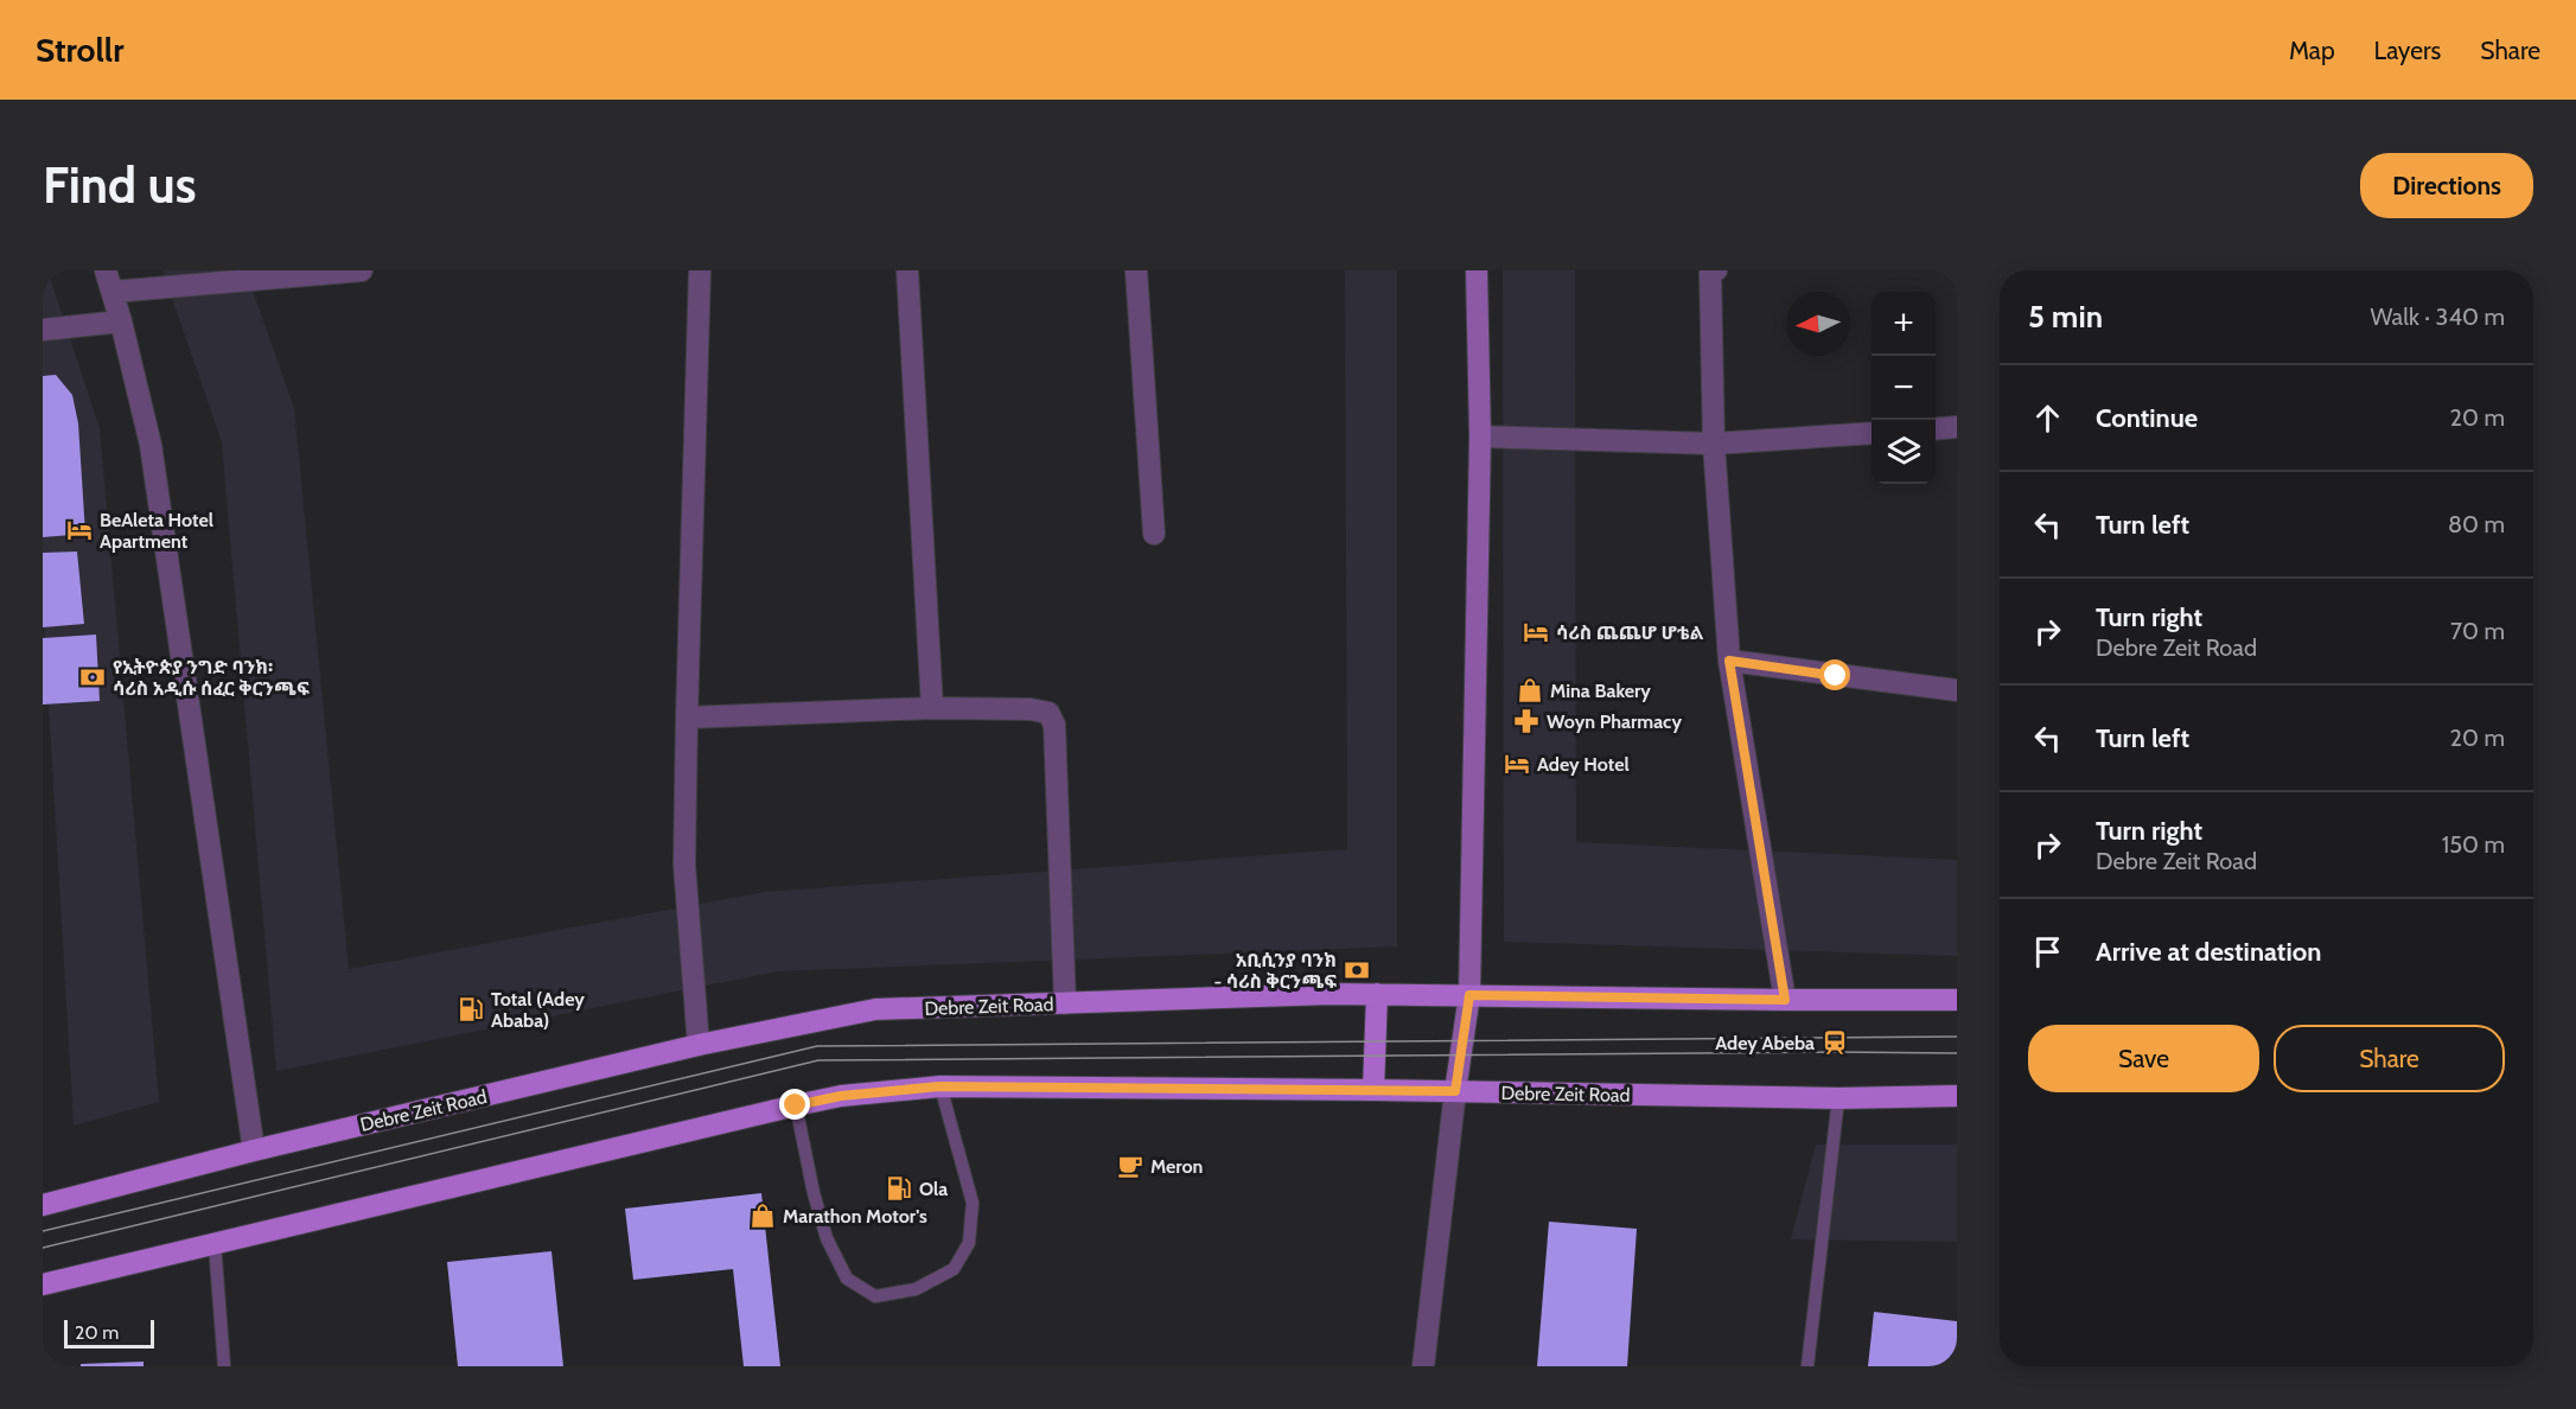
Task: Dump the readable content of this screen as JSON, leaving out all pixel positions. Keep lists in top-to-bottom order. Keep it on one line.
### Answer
{"streets":{"main road":["Debre Zeit Road"]},"places":{"hotel":["BeAleta Hotel Apartment","ሳሪስ ጨጨሆ ሆቴል","Adey Hotel"],"bank":["የኢትዮጵያ ንግድ ባንክ፡ ሳሪስ አዲሱ ሰፈር ቅርንጫፍ","አቢሲንያ ባንክ - ሳሪስ ቅርንጫፍ"],"shop":["Mina Bakery","Marathon Motor's"],"pharmacy":["Woyn Pharmacy"],"fuel station":["Total (Adey Ababa)","Ola"],"station":["Adey Abeba"],"cafe":["Meron"]},"scale_bar":"20 m","north":"left","page":{"header":"Strollr","nav":["Map","Layers","Share"],"buttons":["Directions",["Save","Share"]],"title":"Find us","heading":["5 min","Walk · 340 m"],"map_buttons":["+","−"],"list":[["Continue","20 m"],["Turn left","80 m"],["Turn right","Debre Zeit Road","70 m"],["Turn left","20 m"],["Turn right","Debre Zeit Road","150 m"],"Arrive at destination"],"scale":"20 m"}}
